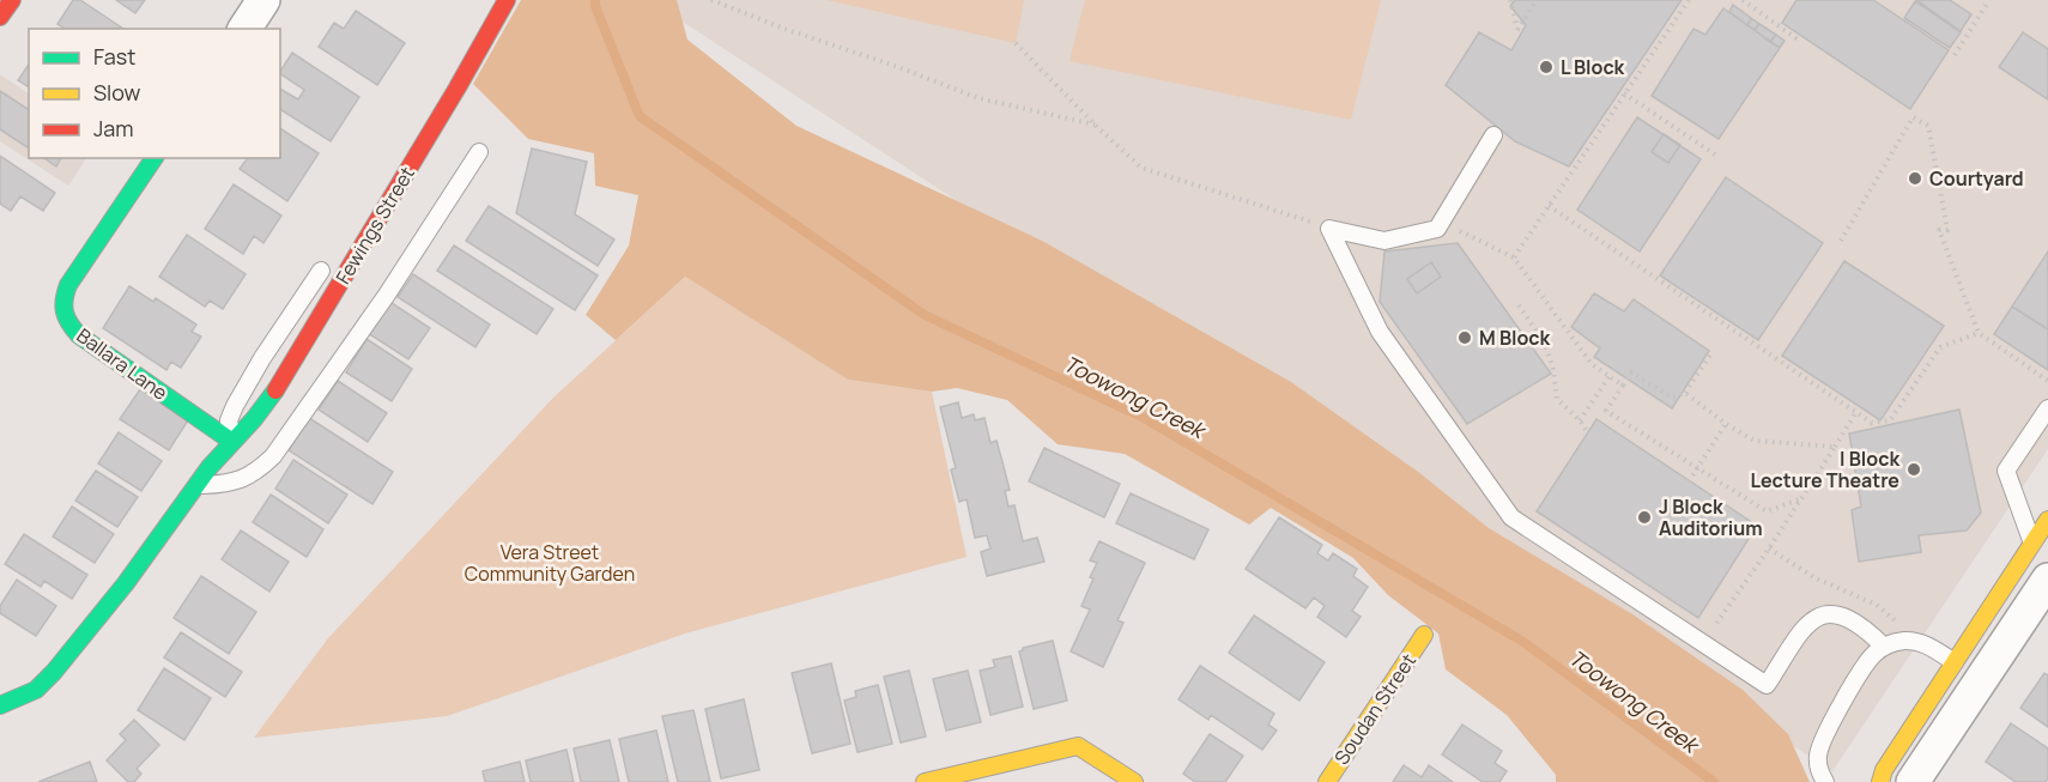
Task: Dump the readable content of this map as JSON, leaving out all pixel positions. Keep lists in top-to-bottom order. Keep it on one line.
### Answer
{"streets":{"street":["Fewings Street","Ballara Lane","Soudan Street"]},"crossings":[["Fewings Street","Ballara Lane"]],"water":["Toowong Creek"],"parks":["Vera Street Community Garden"],"places":["L Block","Courtyard","M Block","I Block Lecture Theatre","J Block Auditorium"],"legend":["Fast","Slow","Jam"]}
